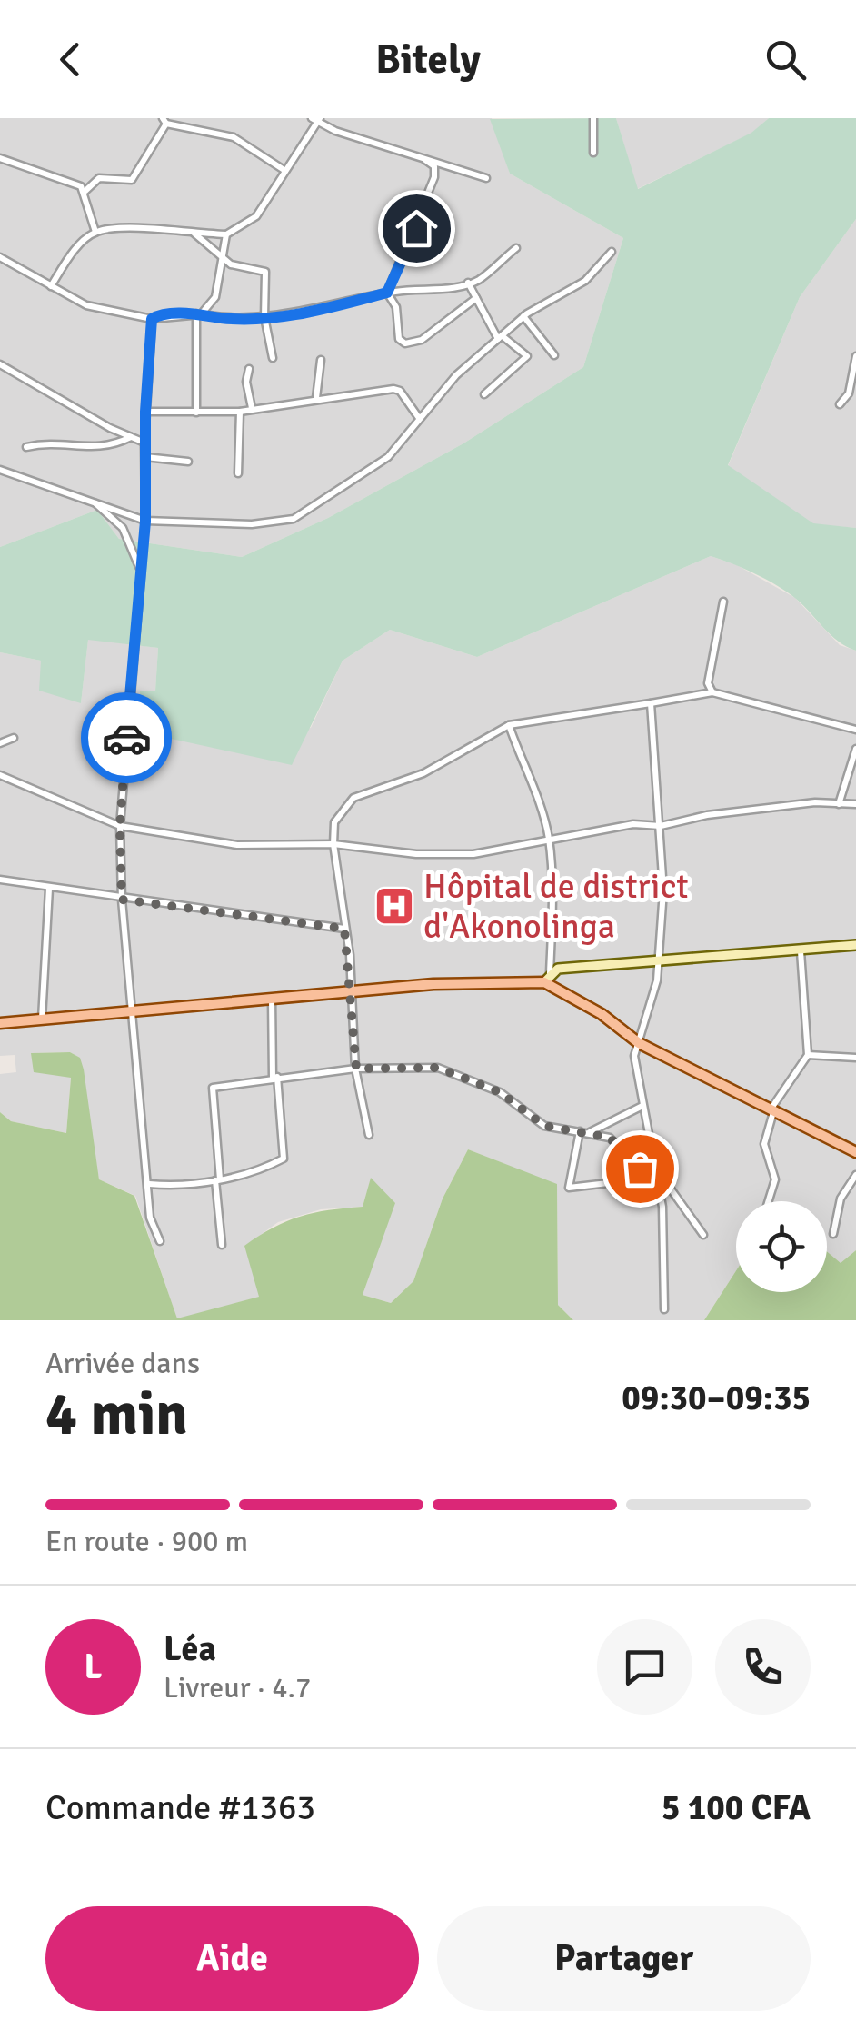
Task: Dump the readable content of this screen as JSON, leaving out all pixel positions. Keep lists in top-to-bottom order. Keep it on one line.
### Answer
{"places":{"hospital":["Hôpital de district d'Akonolinga"]},"page":{"header":"Bitely","heading":["4 min","Arrivée dans","09:30–09:35"],"panel":["Léa","Livreur · 4.7","Commande #1363","5 100 CFA"],"bar":"En route · 900 m","round":"L","buttons":["Aide","Partager"]}}
